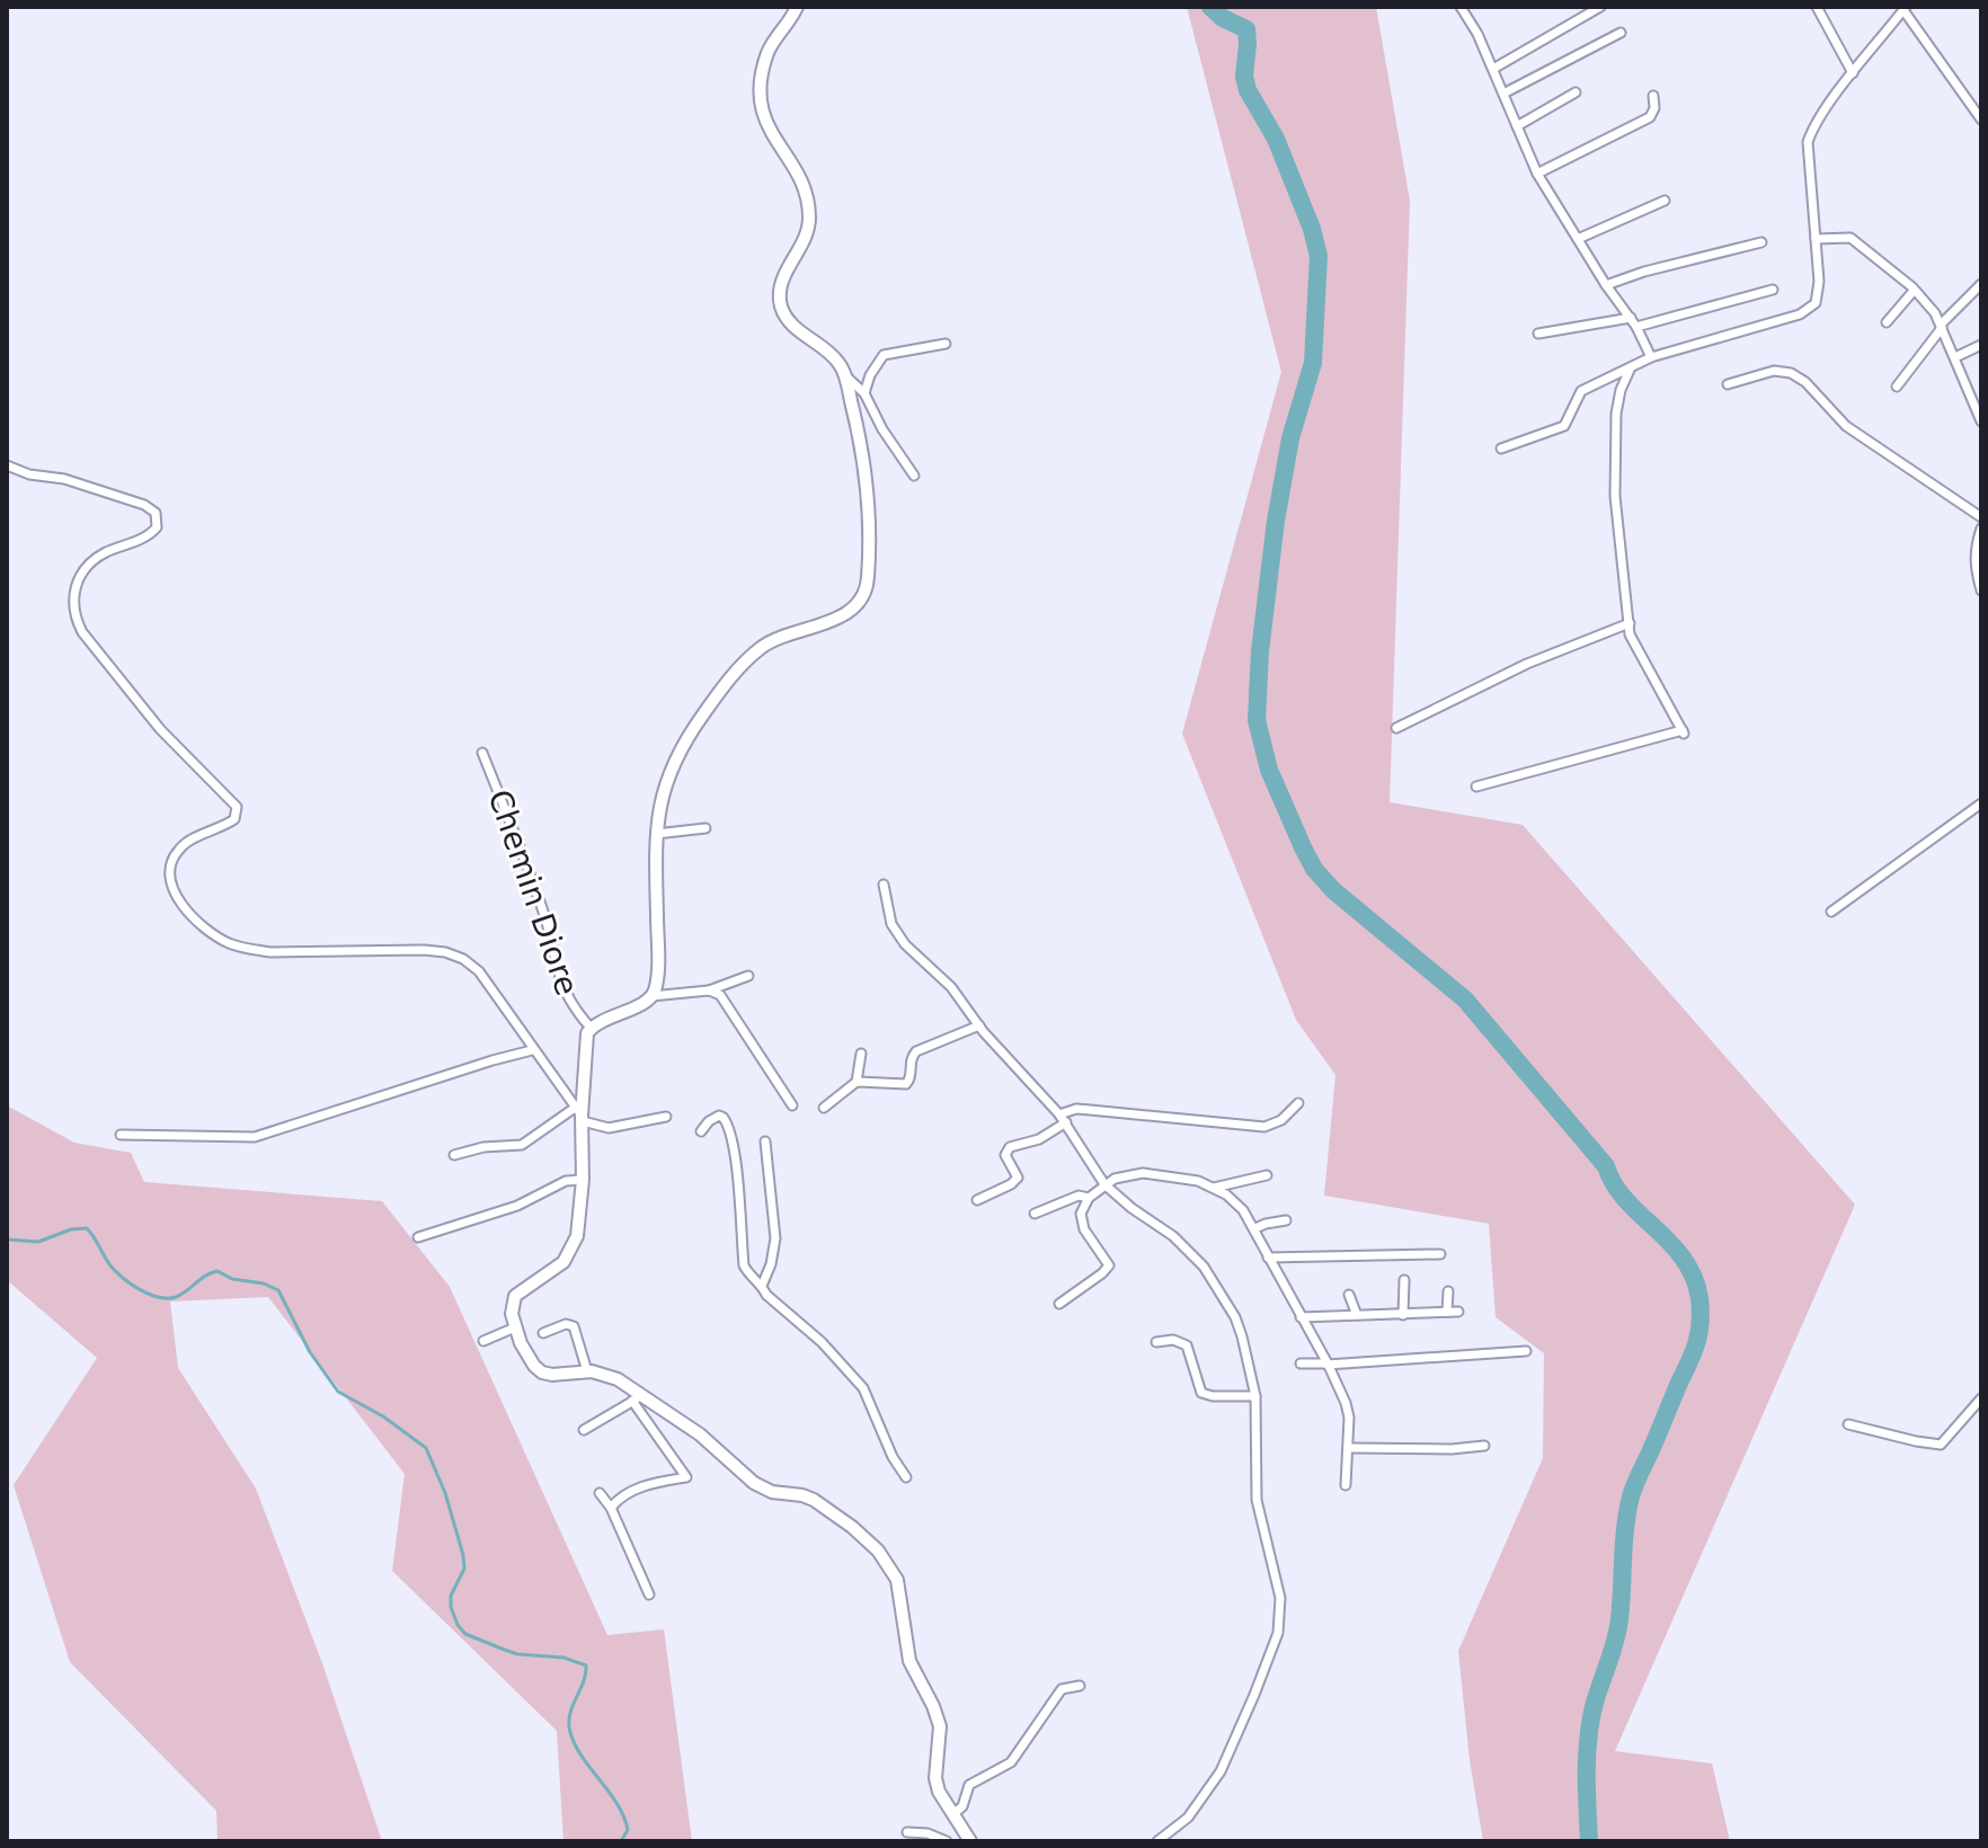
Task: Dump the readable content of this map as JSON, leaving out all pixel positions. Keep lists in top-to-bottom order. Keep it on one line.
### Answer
{"streets":{"street":["Chemin Diore"]}}
